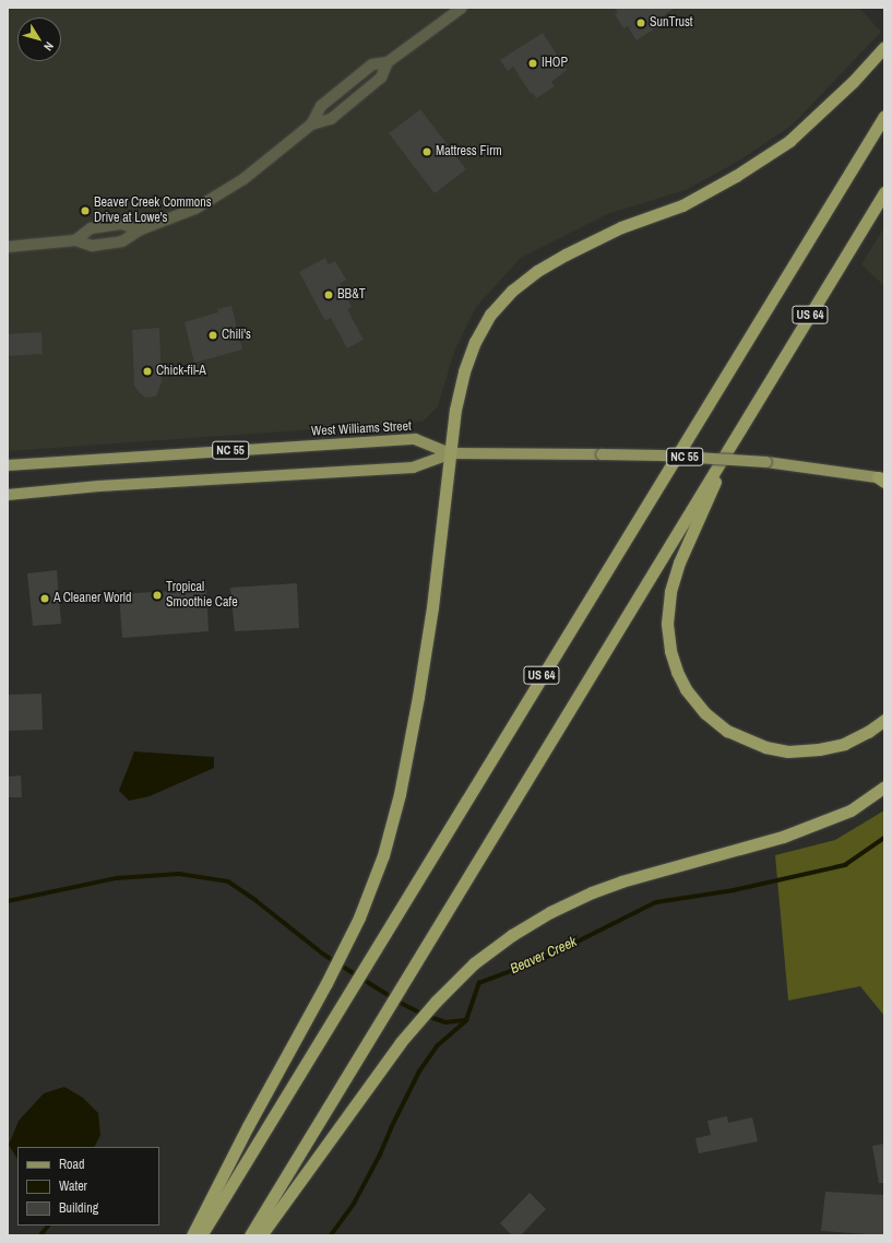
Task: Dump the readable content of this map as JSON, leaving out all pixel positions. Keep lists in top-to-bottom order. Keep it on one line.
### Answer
{"streets":{"highway":["US 64"],"main road":["West Williams Street","NC 55"]},"crossings":[["West Williams Street","NC 55"]],"water":["Beaver Creek"],"places":["SunTrust","IHOP","Mattress Firm","Beaver Creek Commons Drive at Lowe's","BB&T","Chili's","Chick-fil-A","Tropical Smoothie Cafe","A Cleaner World"],"legend":["Road","Water","Building"],"north":"bottom right"}
